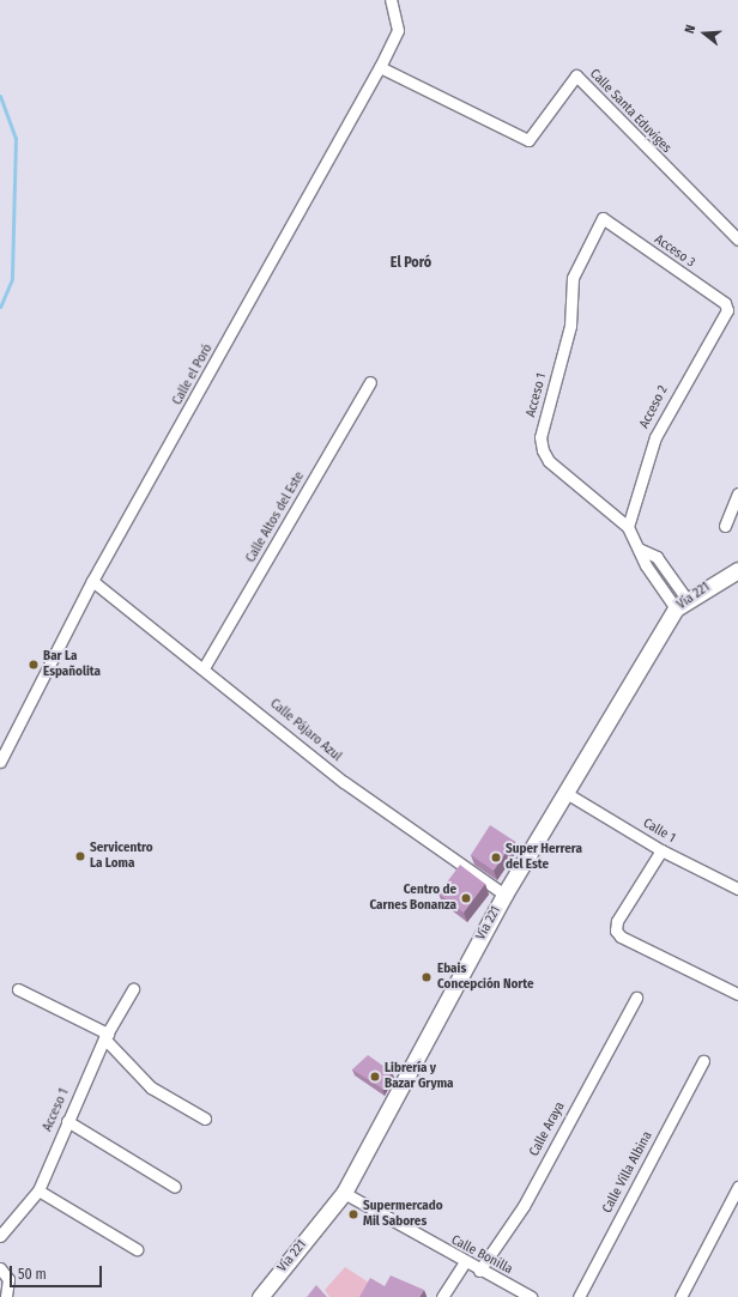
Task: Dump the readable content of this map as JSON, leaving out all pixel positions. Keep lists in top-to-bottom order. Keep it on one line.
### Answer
{"streets":{"main road":["Vía 221"],"street":["Calle Santa Eduviges","Acceso 3","Calle el Poró","Acceso 1","Acceso 2","Calle Altos del Este","Calle Pájaro Azul","Calle 1","Calle Araya","Calle Villa Albina","Calle Bonilla"]},"crossings":[["Calle Santa Eduviges","Calle el Poró"],["Acceso 3","Acceso 1"],["Acceso 3","Acceso 2"],["Calle el Poró","Calle Pájaro Azul"],["Acceso 1","Acceso 2"],["Acceso 1","Vía 221"],["Calle Altos del Este","Calle Pájaro Azul"],["Vía 221","Calle Pájaro Azul"],["Vía 221","Calle 1"],["Vía 221","Calle Bonilla"],["Calle Araya","Calle Bonilla"]],"districts":["El Poró"],"places":["Bar La Españolita","Servicentro La Loma","Super Herrera del Este","Centro de Carnes Bonanza","Ebais Concepción Norte","Librería y Bazar Gryma","Supermercado Mil Sabores"],"scale_bar":"50 m","north":"left"}
